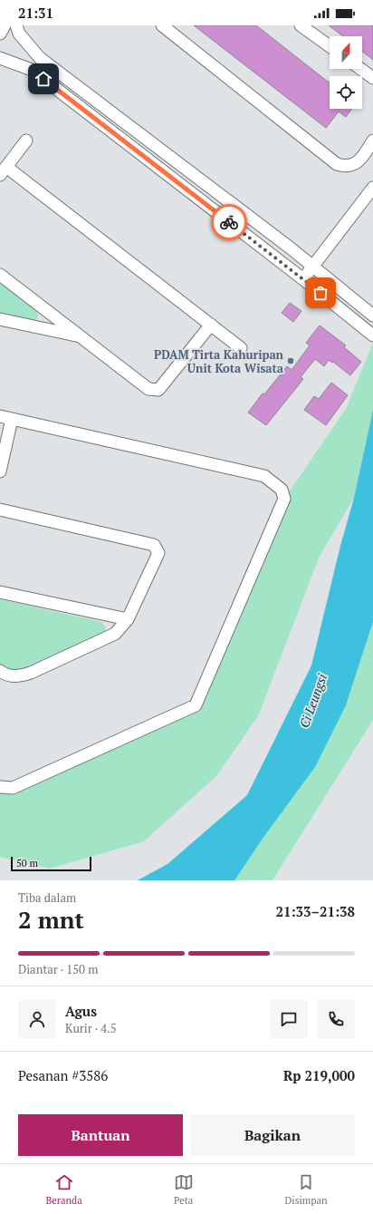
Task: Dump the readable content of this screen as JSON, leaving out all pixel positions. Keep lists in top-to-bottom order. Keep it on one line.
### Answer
{"water":["Ci Leungsi"],"places":["PDAM Tirta Kahuripan Unit Kota Wisata"],"scale_bar":"50 m","north":"top","page":{"status":"21:31","scale":"50 m","heading":["2 mnt","Tiba dalam","21:33–21:38"],"panel":["Agus","Kurir · 4.5","Pesanan #3586","Rp 219,000"],"bar":"Diantar · 150 m","buttons":["Bantuan","Bagikan"],"tabs":["Beranda","Peta","Disimpan"]}}
